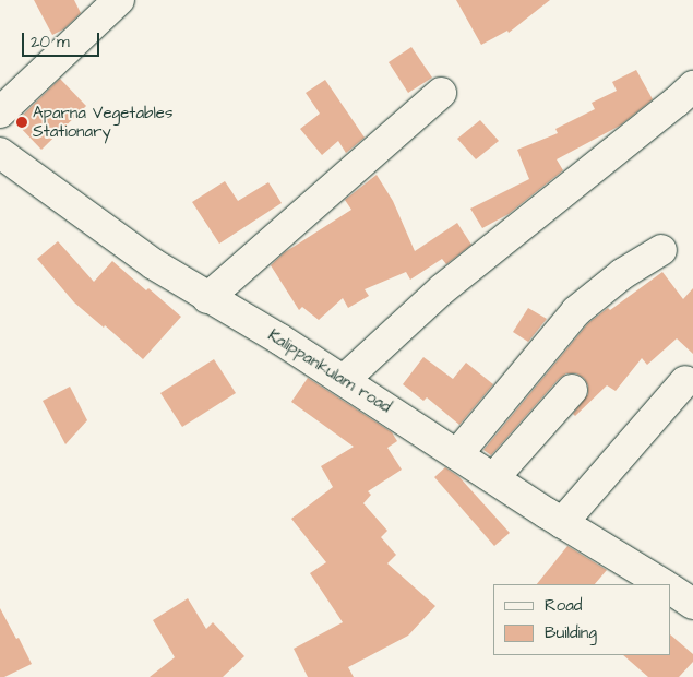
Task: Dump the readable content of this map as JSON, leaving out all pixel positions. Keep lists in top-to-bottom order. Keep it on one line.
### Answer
{"streets":{"street":["Kalippankulam road"]},"places":["Aparna Vegetables Stationary"],"legend":["Road","Building"],"scale_bar":"20 m"}
